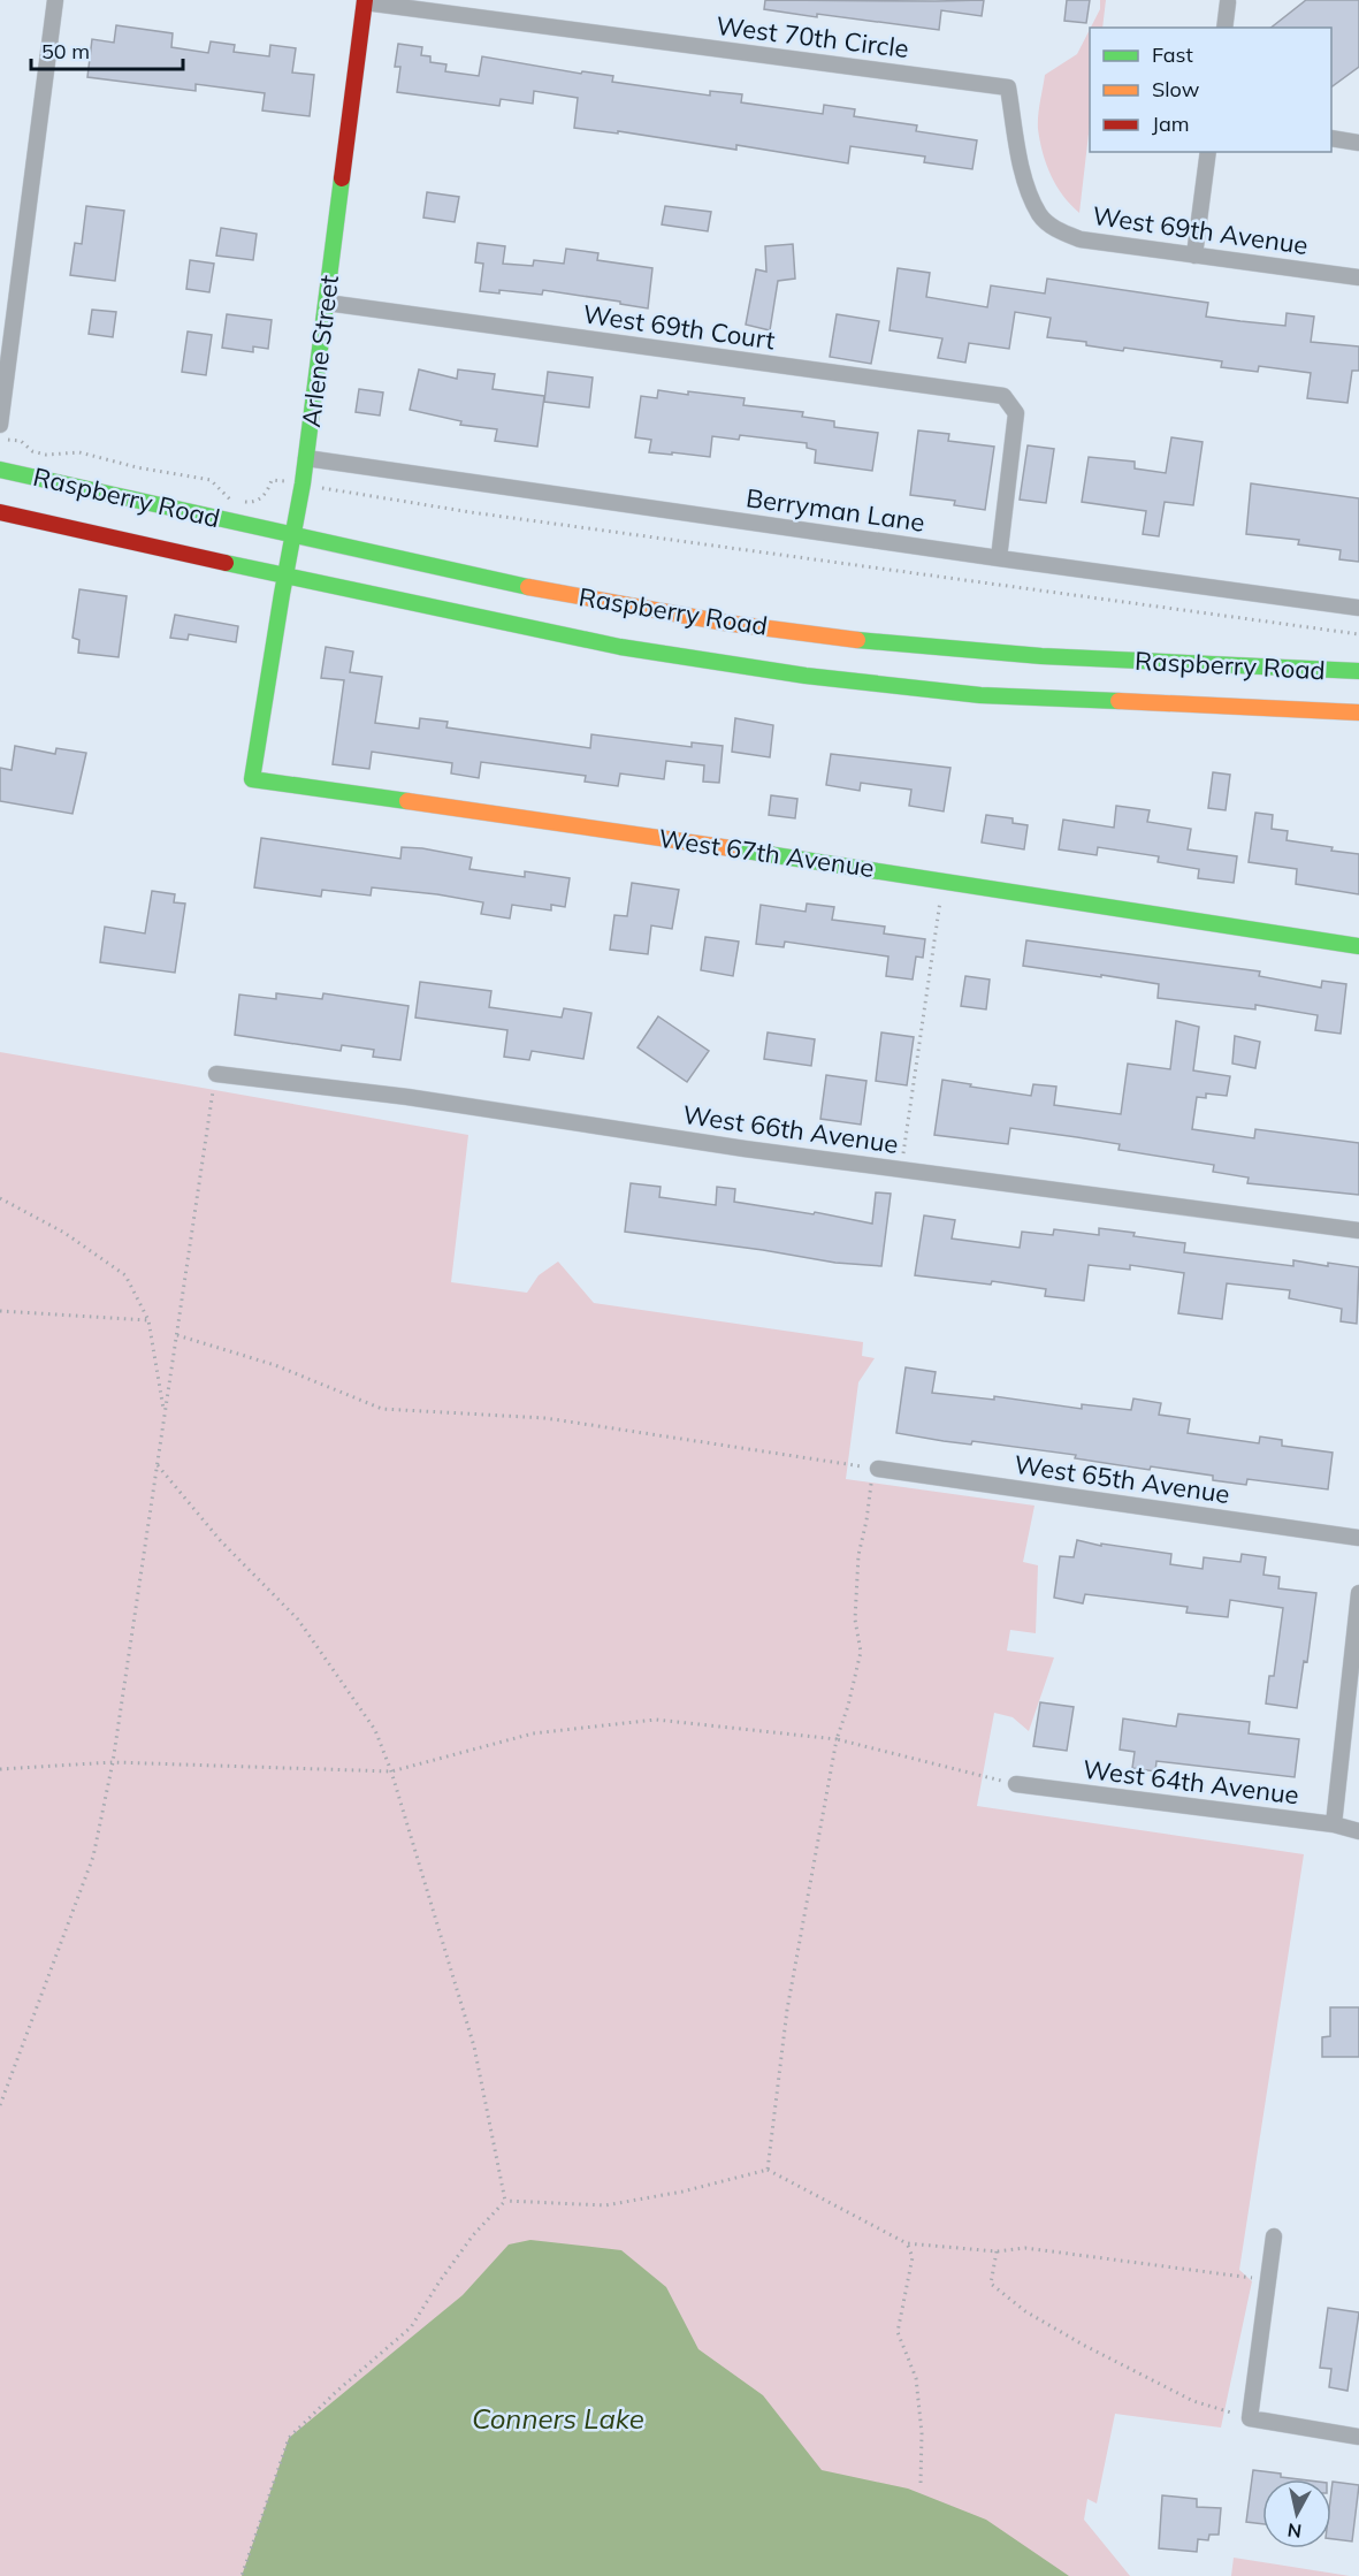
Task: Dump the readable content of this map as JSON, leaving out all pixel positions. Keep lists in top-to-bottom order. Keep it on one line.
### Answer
{"streets":{"main road":["Arlene Street","Raspberry Road","West 67th Avenue"],"street":["West 70th Circle","West 69th Avenue","West 69th Court","Berryman Lane","West 66th Avenue","West 65th Avenue","West 64th Avenue"]},"crossings":[["West 70th Circle","West 69th Avenue"],["West 70th Circle","Arlene Street"],["West 69th Court","Arlene Street"],["West 69th Court","Berryman Lane"],["Arlene Street","Raspberry Road"],["Arlene Street","Berryman Lane"],["Arlene Street","West 67th Avenue"]],"water":["Conners Lake"],"legend":["Fast","Slow","Jam"],"scale_bar":"50 m","north":"bottom"}
